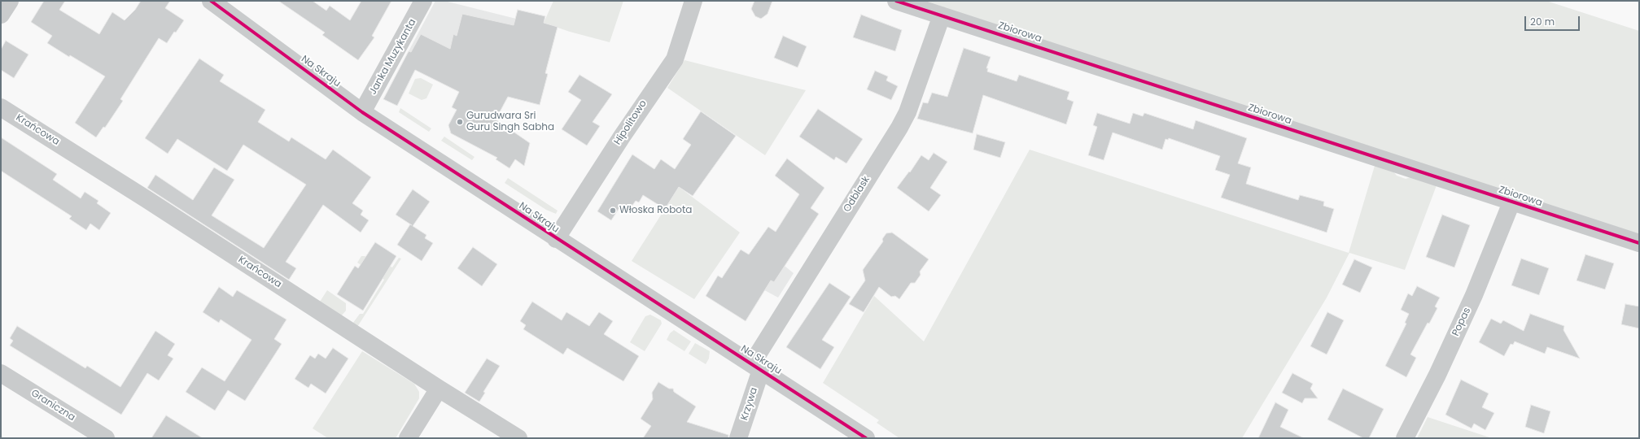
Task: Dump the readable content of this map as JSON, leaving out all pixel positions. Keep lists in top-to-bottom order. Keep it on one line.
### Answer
{"streets":{"street":["Zbiorowa","Janka Muzykanta","Na Skraju","Hipolitowo","Krańcowa","Odblask","Popas","Krzywa","Graniczna"]},"crossings":[["Zbiorowa","Odblask"],["Zbiorowa","Popas"],["Janka Muzykanta","Na Skraju"],["Na Skraju","Hipolitowo"],["Na Skraju","Odblask"],["Na Skraju","Krzywa"],["Odblask","Krzywa"]],"places":["Gurudwara Sri Guru Singh Sabha","Włoska Robota"],"scale_bar":"20 m"}
